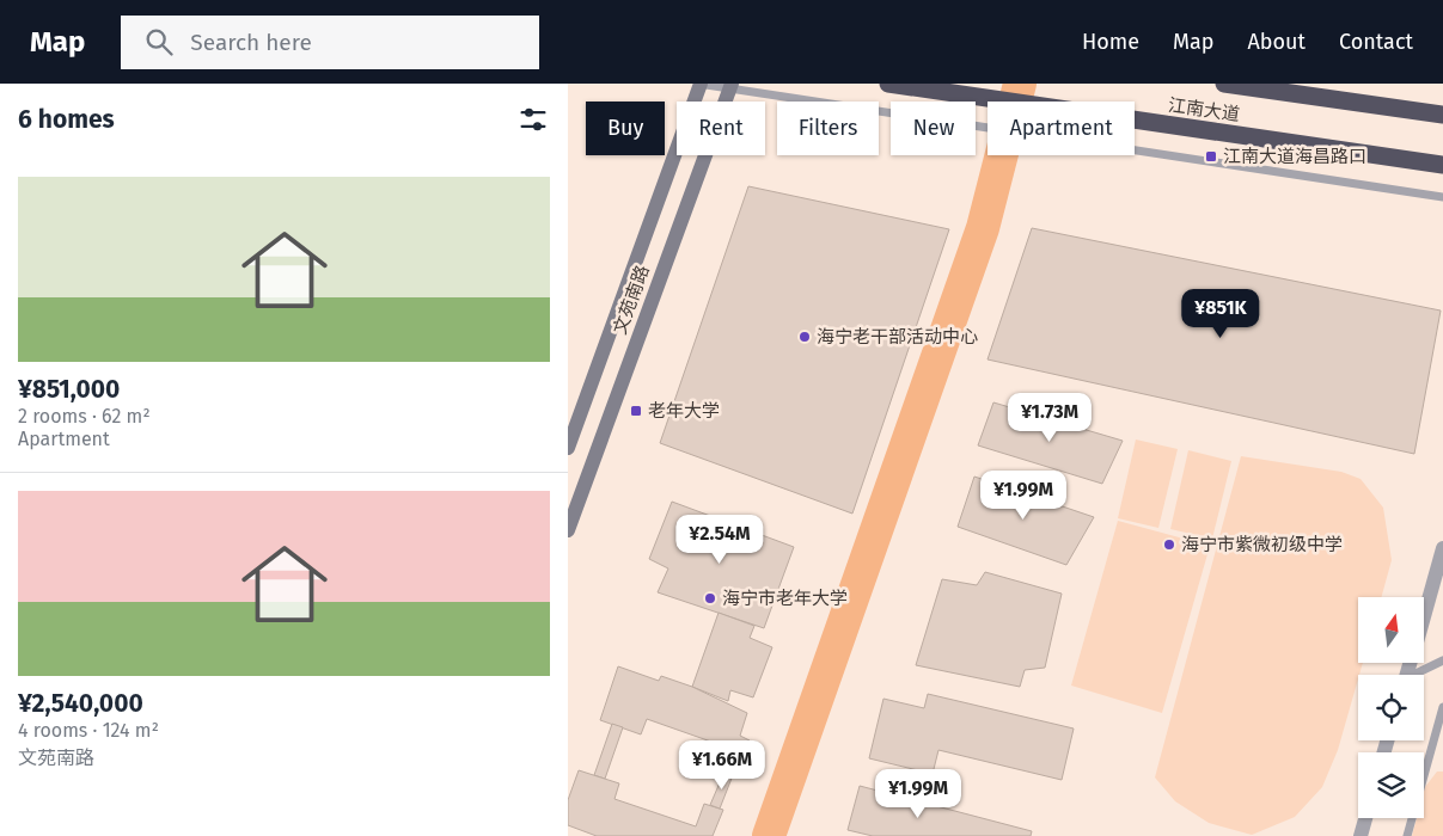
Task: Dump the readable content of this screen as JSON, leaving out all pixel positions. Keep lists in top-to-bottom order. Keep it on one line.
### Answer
{"streets":{"highway":["江南大道"],"main road":["文苑南路"]},"places":{"transit":["江南大道海昌路口","老年大学"],"other":["海宁老干部活动中心","海宁市紫微初级中学","海宁市老年大学"]},"north":"top","page":{"header":"Map","search":"Search here","nav":["Home","Map","About","Contact"],"heading":"6 homes","chip":["Buy","Rent","Filters","New","Apartment"],"list":[{"name":"¥851,000","note":"2 rooms · 62 m² · Apartment"},{"name":"¥2,540,000","note":"4 rooms · 124 m² · 文苑南路"}],"price":["¥851K","¥1.73M","¥1.99M","¥2.54M","¥1.66M","¥1.99M"]}}
